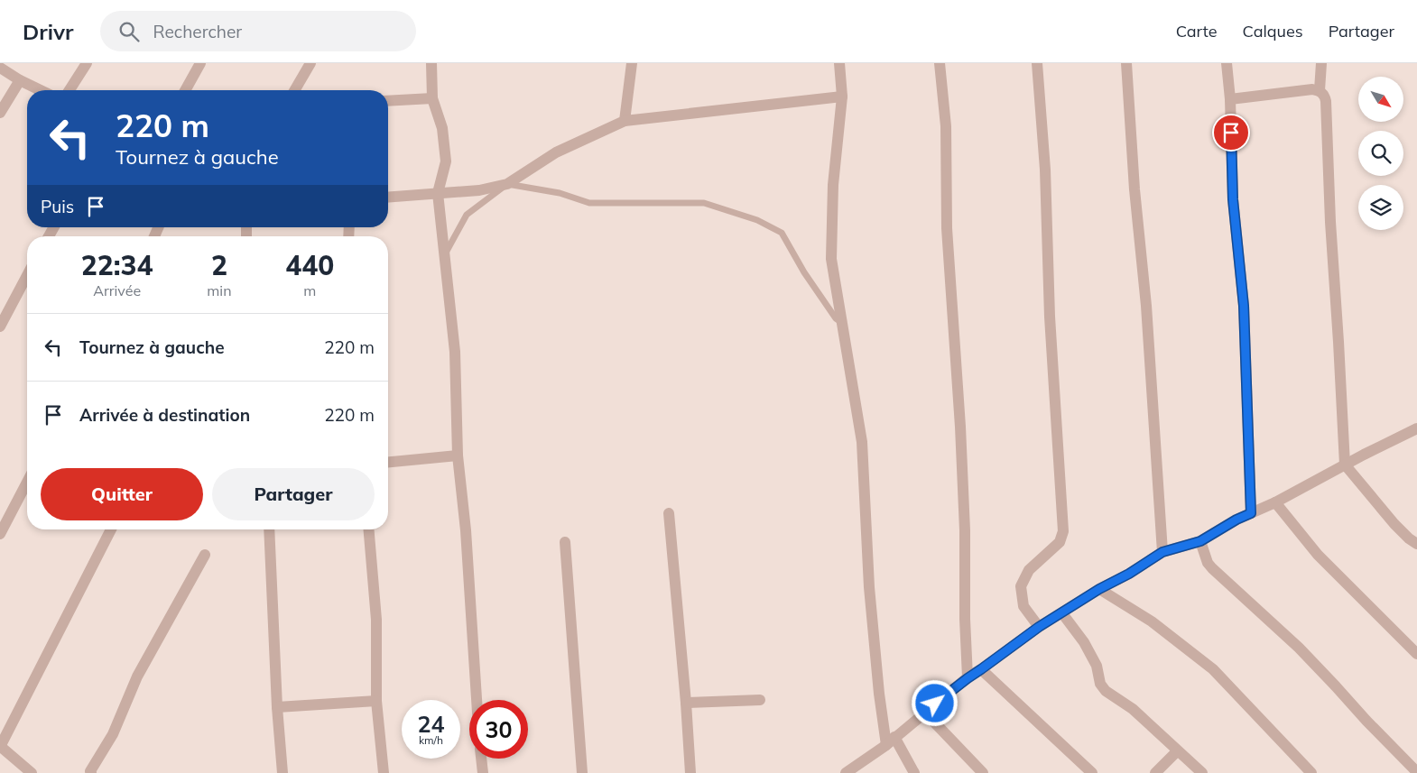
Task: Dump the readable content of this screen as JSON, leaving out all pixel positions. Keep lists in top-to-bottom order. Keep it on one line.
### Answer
{"north":"bottom right","page":{"header":"Drivr","search":"Rechercher","nav":["Carte","Calques","Partager"],"turn":["220 m","Tournez à gauche"],"then":"Puis","eta":["22:34","Arrivée","2","min","440","m"],"list":[{"name":"Tournez à gauche","value":"220 m"},{"name":"Arrivée à destination","value":"220 m"}],"buttons":["Quitter","Partager"],"speed":"24 km/h","limit":"30"}}
